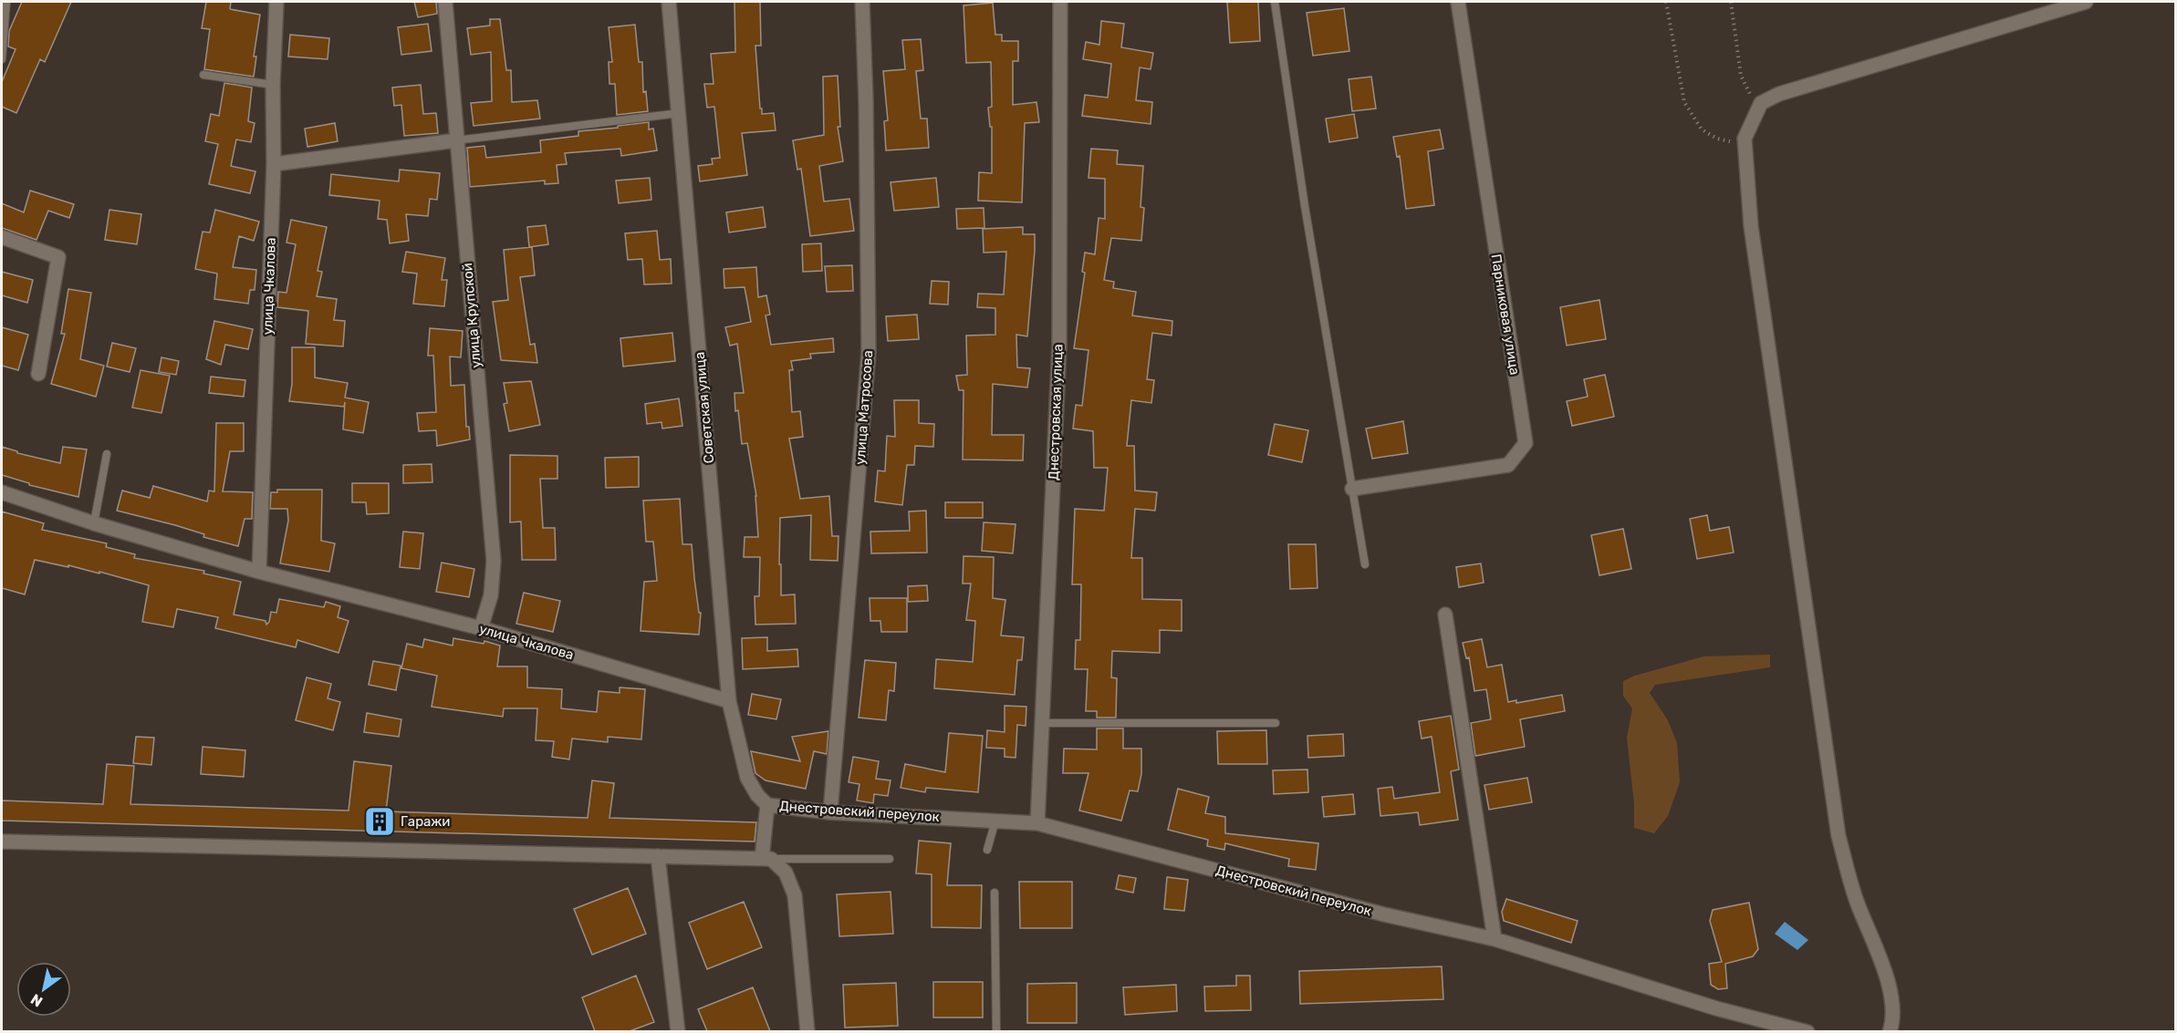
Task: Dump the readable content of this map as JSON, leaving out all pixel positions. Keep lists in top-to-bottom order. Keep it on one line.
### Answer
{"streets":{"street":["улица Чкалова","Парниковая улица","улица Крупской","Советская улица","улица Матросова","Днестровская улица","Днестровский переулок"]},"crossings":[["улица Чкалова","улица Крупской"],["улица Чкалова","Советская улица"],["Советская улица","Днестровский переулок"],["улица Матросова","Днестровский переулок"],["Днестровская улица","Днестровский переулок"]],"places":{"building":["Гаражи"]},"north":"bottom left"}
